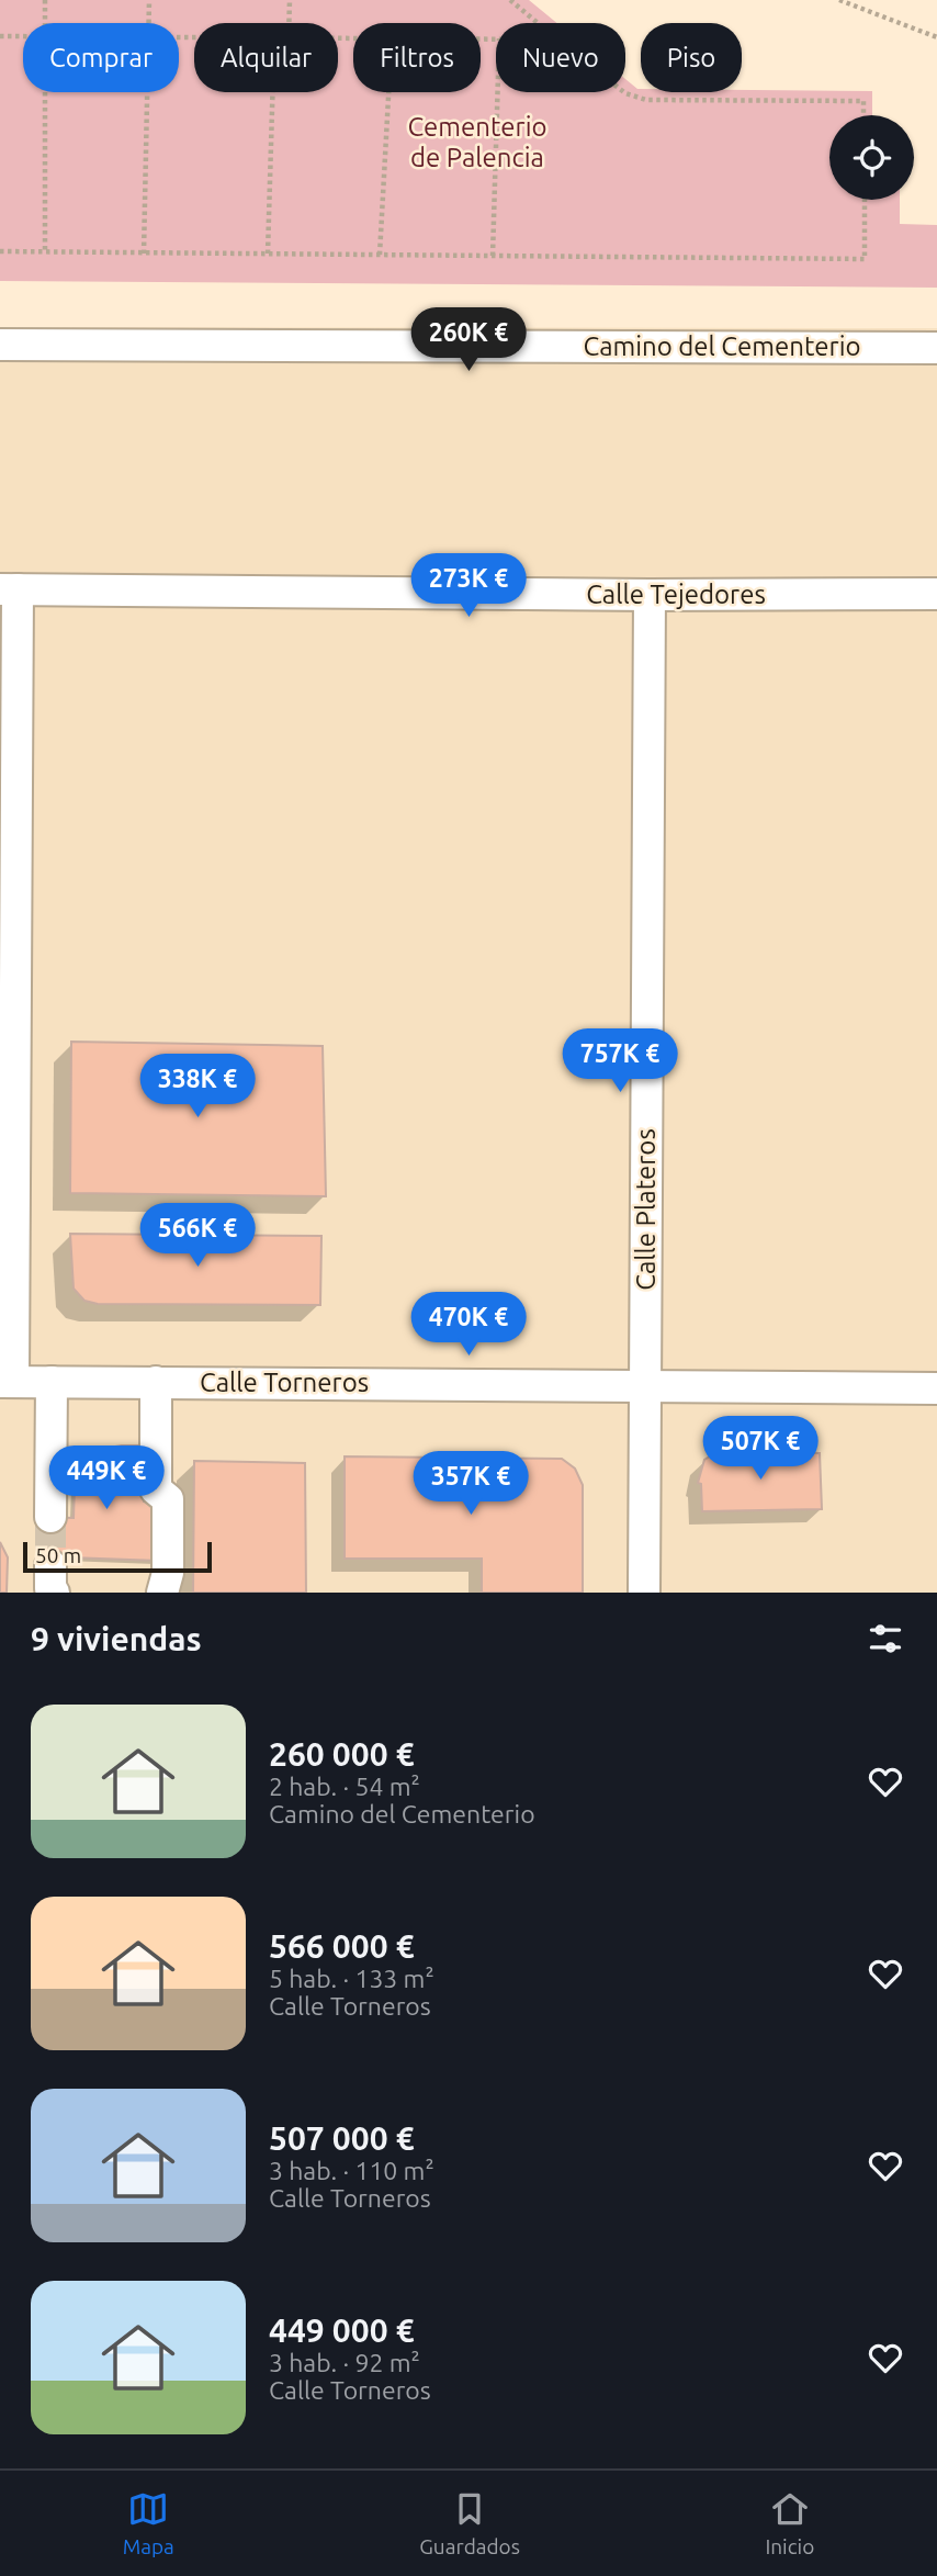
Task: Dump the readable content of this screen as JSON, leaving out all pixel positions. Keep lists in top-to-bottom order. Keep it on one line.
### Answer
{"streets":{"street":["Camino del Cementerio","Calle Tejedores","Calle Plateros","Calle Torneros"]},"crossings":[["Calle Tejedores","Calle Plateros"],["Calle Plateros","Calle Torneros"]],"parks":["Cementerio de Palencia"],"scale_bar":"50 m","page":{"chip":["Comprar","Alquilar","Filtros","Nuevo","Piso"],"price":["260K €","273K €","757K €","338K €","566K €","470K €","507K €","449K €","357K €"],"scale":"50 m","heading":"9 viviendas","list":[{"name":"260 000 €","note":"2 hab. · 54 m² · Camino del Cementerio"},{"name":"566 000 €","note":"5 hab. · 133 m² · Calle Torneros"},{"name":"507 000 €","note":"3 hab. · 110 m² · Calle Torneros"},{"name":"449 000 €","note":"3 hab. · 92 m² · Calle Torneros"}],"tabs":["Mapa","Guardados","Inicio"]}}
